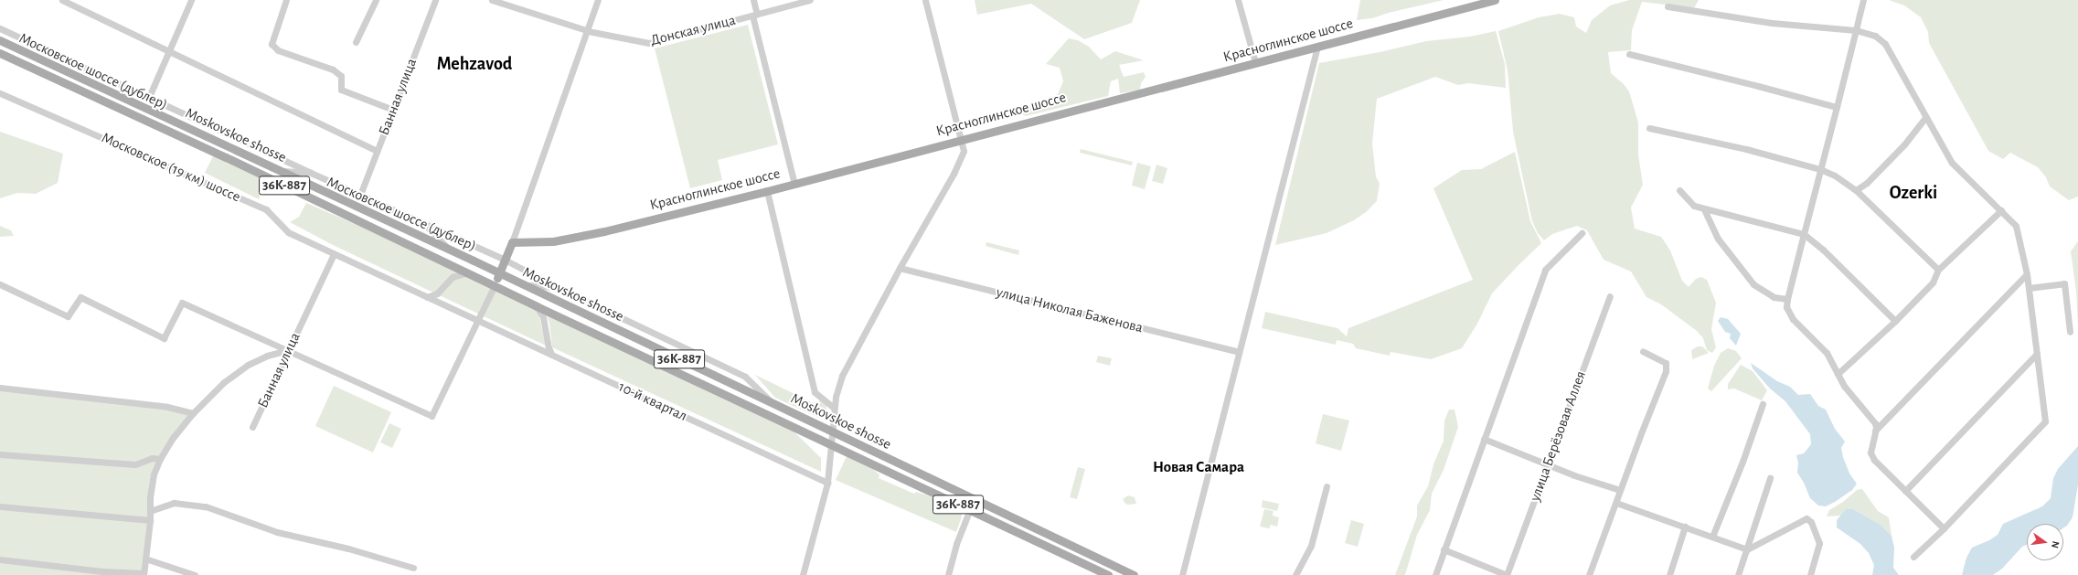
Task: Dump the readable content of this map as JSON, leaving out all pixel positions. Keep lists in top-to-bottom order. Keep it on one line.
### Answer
{"streets":{"main road":["Красноглинское шоссе","Moskovskoe shosse","36К-887"],"street":["Донская улица","Московское шоссе (дублер)","Банная улица","Московское (19 км) шоссе","улица Николая Баженова","10-й квартал","улица Берёзовая Аллея"]},"crossings":[["Московское шоссе (дублер)","Банная улица"],["Московское шоссе (дублер)","Moskovskoe shosse"],["Банная улица","Московское (19 км) шоссе"],["Московское (19 км) шоссе","10-й квартал"]],"districts":["Mehzavod","Ozerki","Новая Самара"],"north":"right"}
